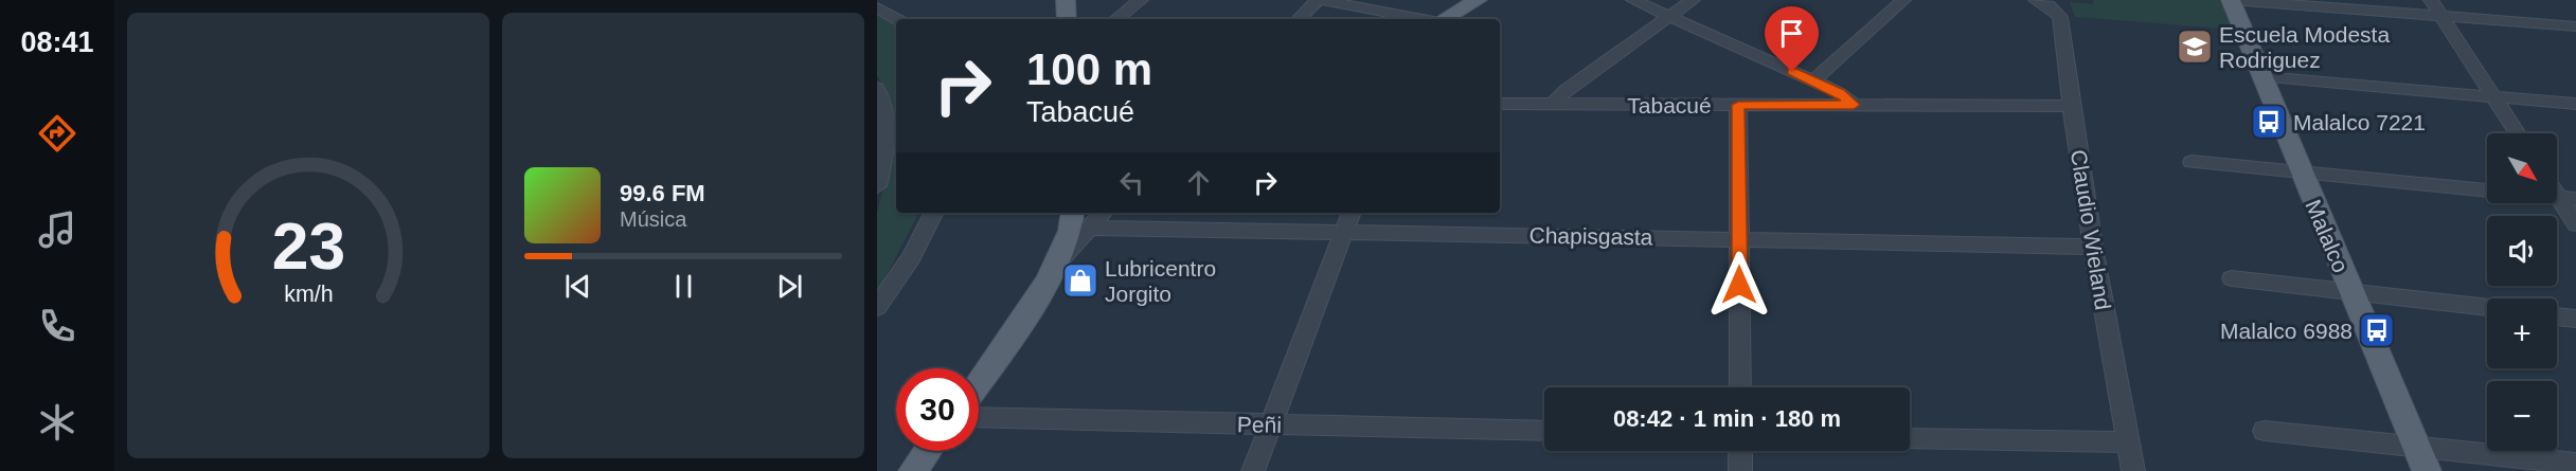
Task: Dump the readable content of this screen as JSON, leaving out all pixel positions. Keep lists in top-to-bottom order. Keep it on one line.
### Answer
{"streets":{"main road":["Malalco"],"street":["Tabacué","Claudio Wieland","Chapisgasta","Peñi"]},"crossings":[["Tabacué","Claudio Wieland"],["Claudio Wieland","Chapisgasta"]],"places":{"school or university":["Escuela Modesta Rodriguez"],"bus stop":["Malalco 7221","Malalco 6988"],"shop":["Lubricentro Jorgito"]},"north":"bottom right","page":{"tabs":"08:41","turn":["100 m","Tabacué"],"map_buttons":["+","−"],"song":["99.6 FM","Música"],"limit":"30","trip":"08:42 · 1 min · 180 m","gauge":["23","km/h"]}}
